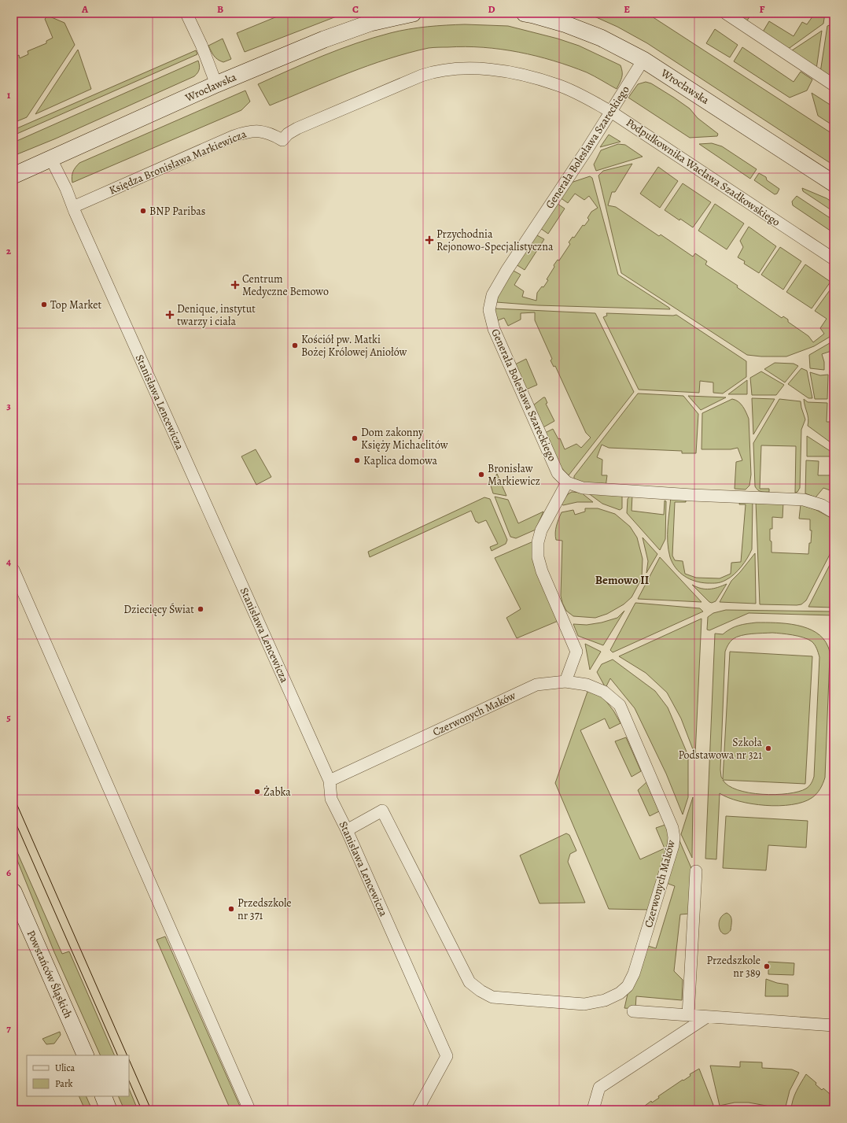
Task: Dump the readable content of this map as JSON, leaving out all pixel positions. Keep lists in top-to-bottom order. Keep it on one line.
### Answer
{"streets":{"street":["Wrocławska","Generała Bolesława Szareckiego","Księdza Bronisława Markiewicza","Podpułkownika Wacława Szadkowskiego","Stanisława Lencewicza","Czerwonych Maków","Powstańców Śląskich"]},"crossings":[["Wrocławska","Generała Bolesława Szareckiego"],["Wrocławska","Stanisława Lencewicza"],["Generała Bolesława Szareckiego","Podpułkownika Wacława Szadkowskiego"],["Księdza Bronisława Markiewicza","Podpułkownika Wacława Szadkowskiego"],["Księdza Bronisława Markiewicza","Stanisława Lencewicza"],["Stanisława Lencewicza","Czerwonych Maków"]],"districts":["Bemowo II"],"places":{"other":["BNP Paribas","Top Market","Kościół pw. Matki Bożej Królowej Aniołów","Dom zakonny Księży Michaelitów","Kaplica domowa","Bronisław Markiewicz","Dziecięcy Świat","Szkoła Podstawowa nr 321","Żabka","Przedszkole nr 371","Przedszkole nr 389"],"health":["Przychodnia Rejonowo-Specjalistyczna","Centrum Medyczne Bemowo","Denique, instytut twarzy i ciała"]},"legend":["Ulica","Park"],"grid":{"columns":["A","B","C","D","E","F"],"rows":["1","2","3","4","5","6","7"]}}
